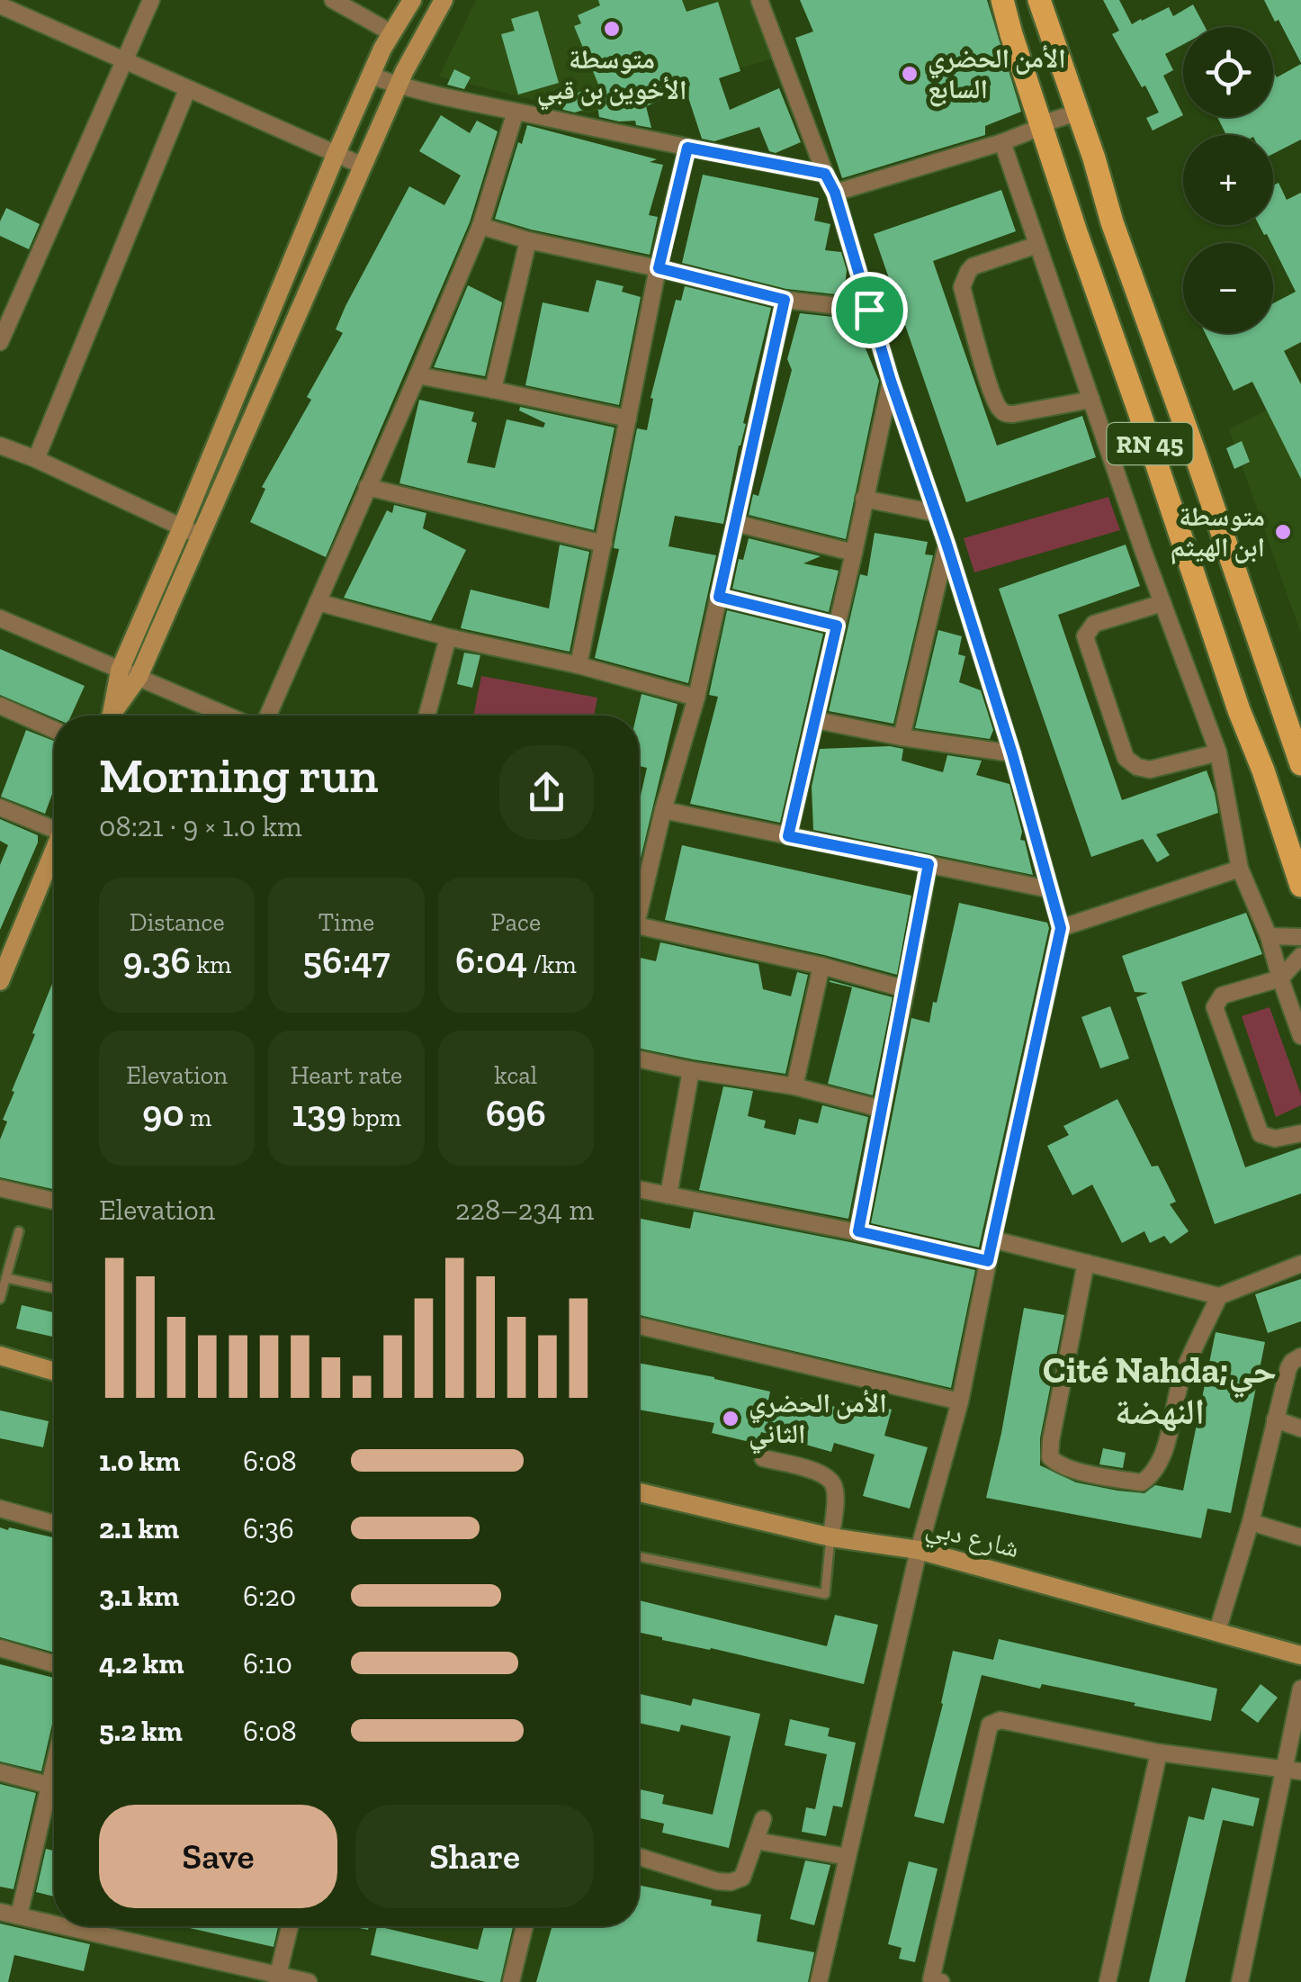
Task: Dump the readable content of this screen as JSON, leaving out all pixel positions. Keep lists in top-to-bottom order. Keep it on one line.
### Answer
{"streets":{"main road":["RN 45","شارع دبي"]},"districts":["Cité Nahda;حي النهضة"],"places":["متوسطة الأخوين بن قبي","الأمن الحضري السابع","متوسطة ابن الهيثم","الأمن الحضري الثاني"],"page":{"map_buttons":["+","−"],"heading":["Morning run","08:21 · 9 × 1.0 km"],"stats":[["Distance","9.36 km"],["Time","56:47"],["Pace","6:04 /km"],["Elevation","90 m"],["Heart rate","139 bpm"],["kcal","696"]],"chart":["Elevation","228–234 m"],"list":[{"name":"1.0 km","note":"6:08"},{"name":"2.1 km","note":"6:36"},{"name":"3.1 km","note":"6:20"},{"name":"4.2 km","note":"6:10"},{"name":"5.2 km","note":"6:08"}],"buttons":["Save","Share"]}}
